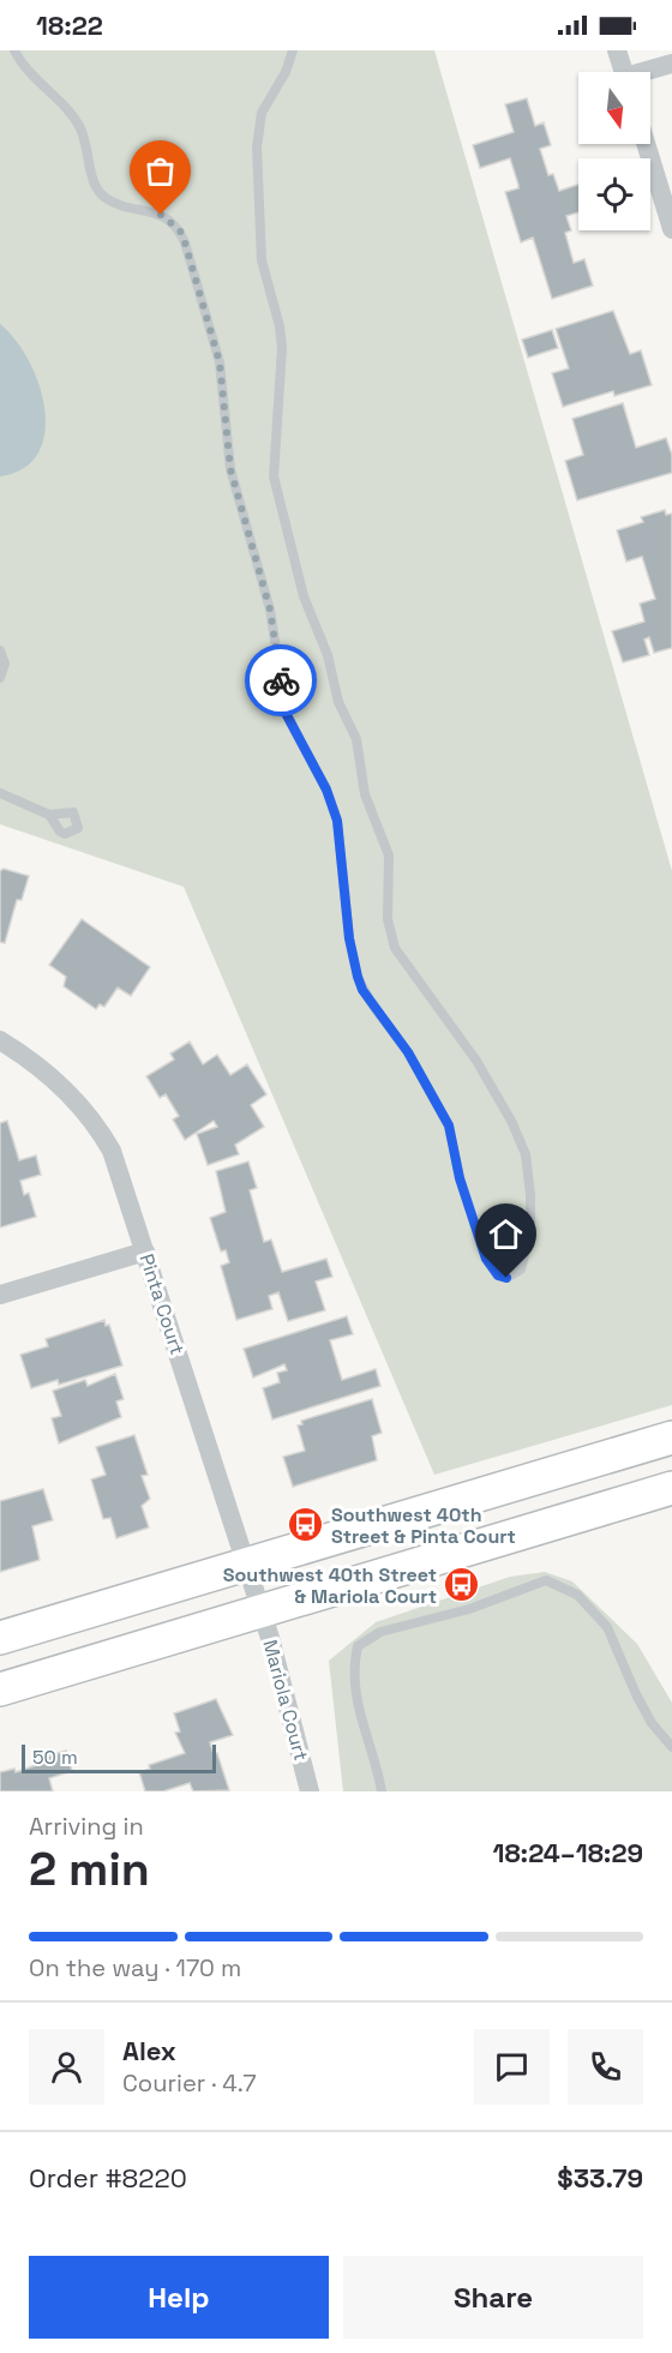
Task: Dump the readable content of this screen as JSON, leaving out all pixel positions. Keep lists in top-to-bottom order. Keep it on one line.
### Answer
{"streets":{"street":["Pinta Court","Mariola Court"]},"crossings":[["Pinta Court","Mariola Court"]],"places":{"bus stop":["Southwest 40th Street & Pinta Court","Southwest 40th Street & Mariola Court"]},"scale_bar":"50 m","north":"bottom","page":{"status":"18:22","scale":"50 m","heading":["2 min","Arriving in","18:24–18:29"],"panel":["Alex","Courier · 4.7","Order #8220","$33.79"],"bar":"On the way · 170 m","buttons":["Help","Share"]}}
